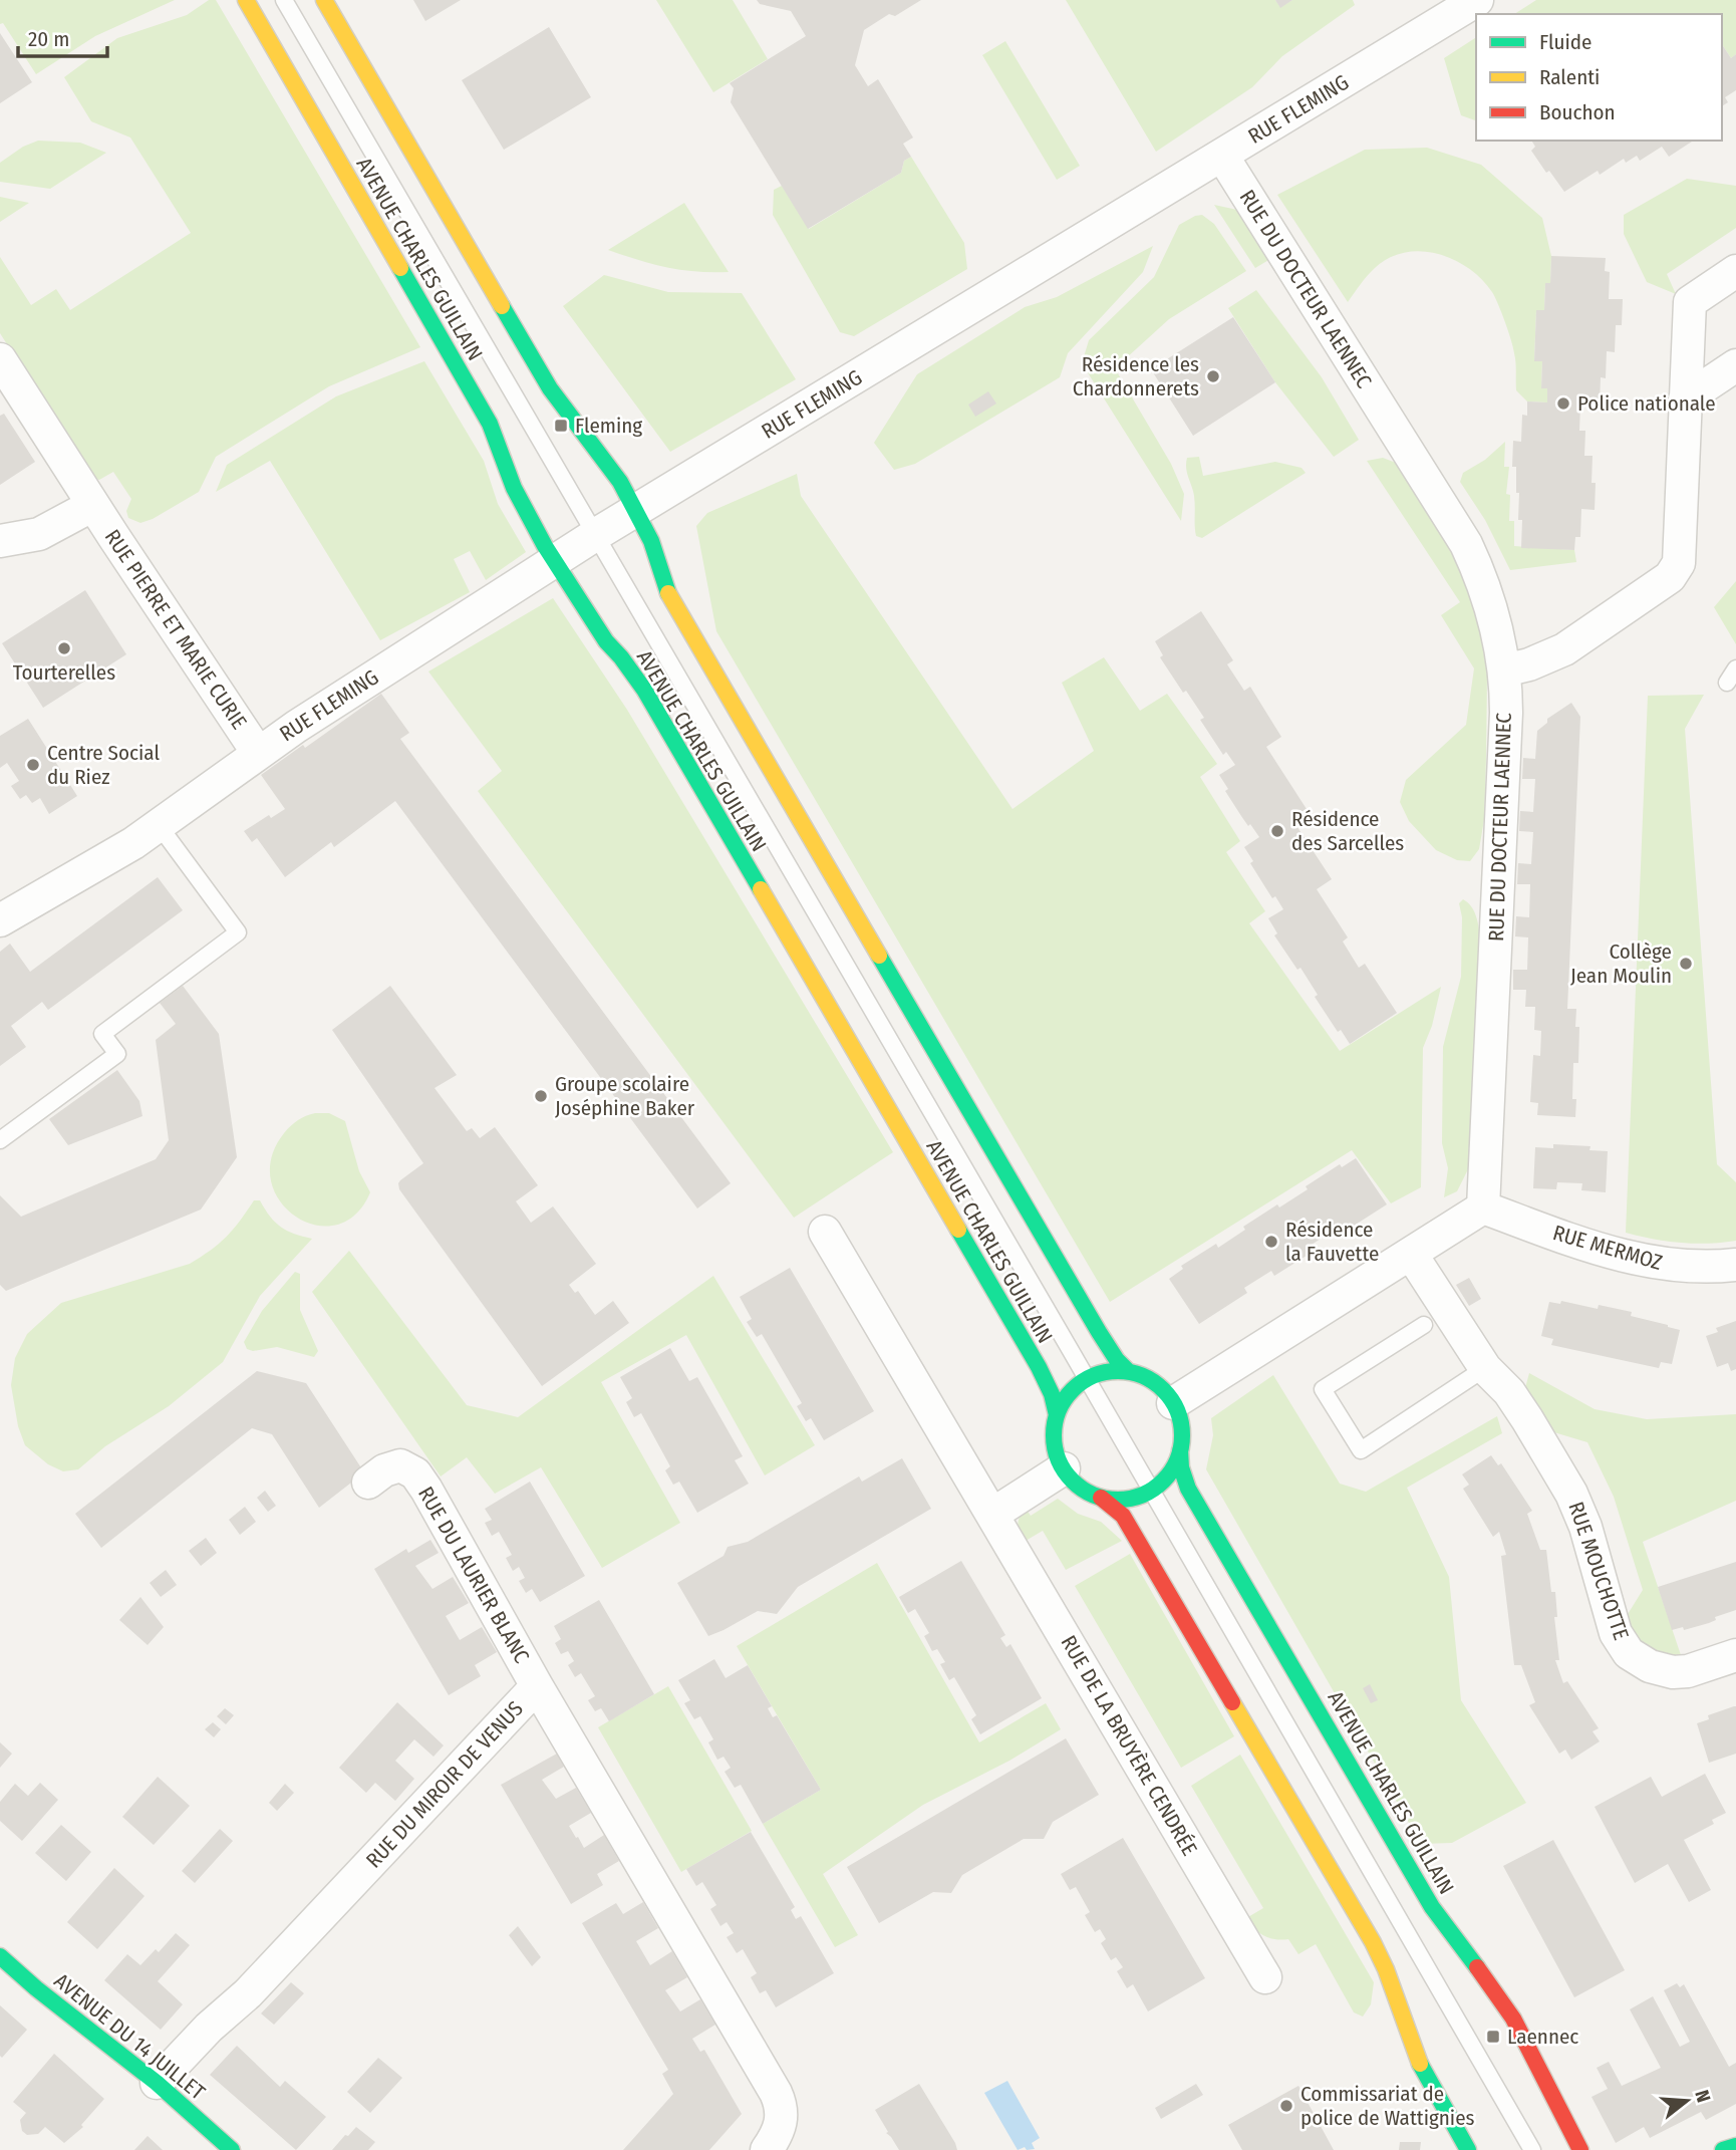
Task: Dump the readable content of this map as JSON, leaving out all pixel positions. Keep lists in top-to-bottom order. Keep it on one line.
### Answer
{"streets":{"street":["RUE FLEMING","AVENUE CHARLES GUILLAIN","RUE DU DOCTEUR LAENNEC","RUE PIERRE ET MARIE CURIE","RUE MERMOZ","RUE MOUCHOTTE","RUE DU LAURIER BLANC","RUE DE LA BRUYÈRE CENDRÉE","RUE DU MIROIR DE VENUS","AVENUE DU 14 JUILLET"]},"crossings":[["RUE FLEMING","AVENUE CHARLES GUILLAIN"],["RUE FLEMING","RUE DU DOCTEUR LAENNEC"],["RUE FLEMING","RUE PIERRE ET MARIE CURIE"],["RUE DU DOCTEUR LAENNEC","RUE MERMOZ"],["RUE DU LAURIER BLANC","RUE DU MIROIR DE VENUS"],["RUE DU MIROIR DE VENUS","AVENUE DU 14 JUILLET"]],"places":{"other":["Résidence les Chardonnerets","Police nationale","Tourterelles","Centre Social du Riez","Résidence des Sarcelles","Collège Jean Moulin","Groupe scolaire Joséphine Baker","Résidence la Fauvette","Commissariat de police de Wattignies"],"transit":["Fleming","Laennec"]},"legend":["Fluide","Ralenti","Bouchon"],"scale_bar":"20 m","north":"right"}
